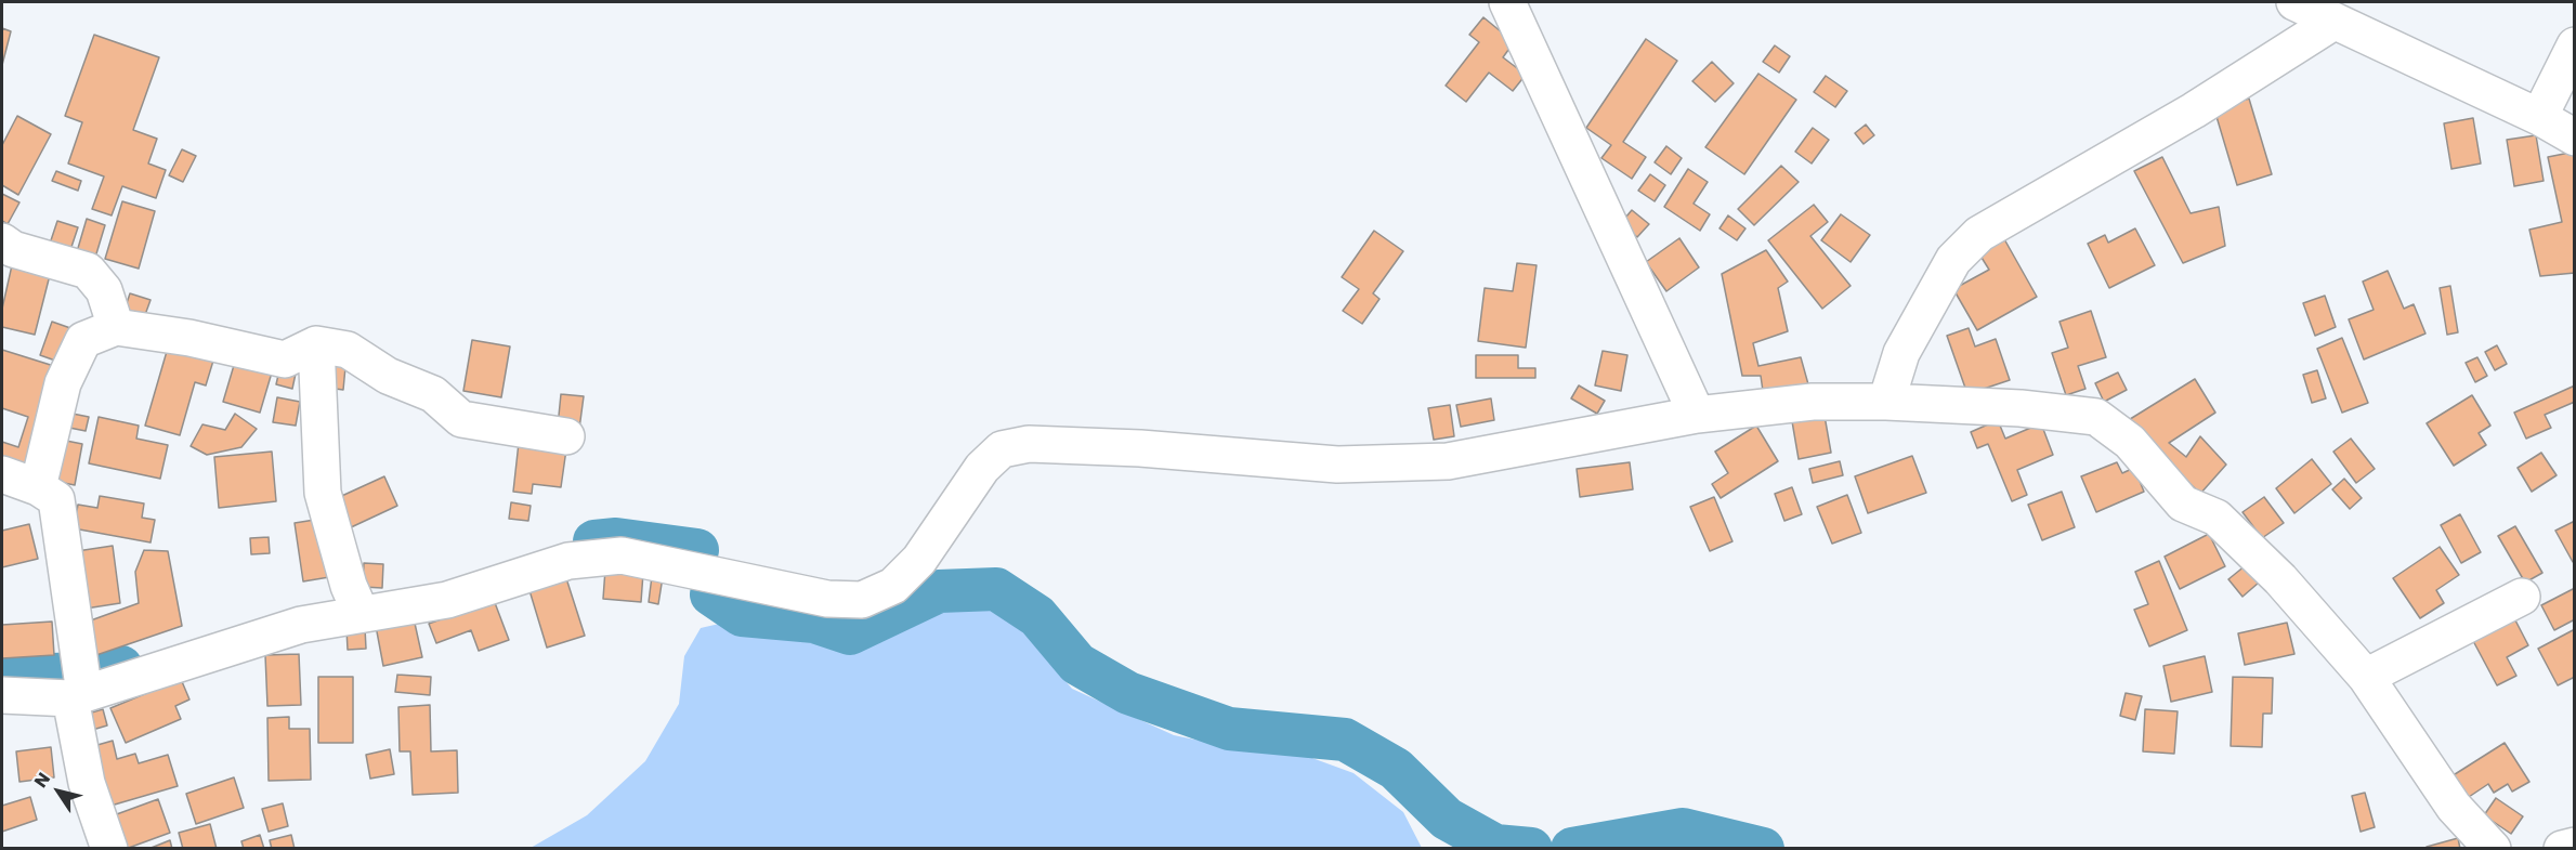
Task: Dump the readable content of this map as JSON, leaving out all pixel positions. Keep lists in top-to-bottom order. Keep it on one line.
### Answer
{"north":"top left"}
